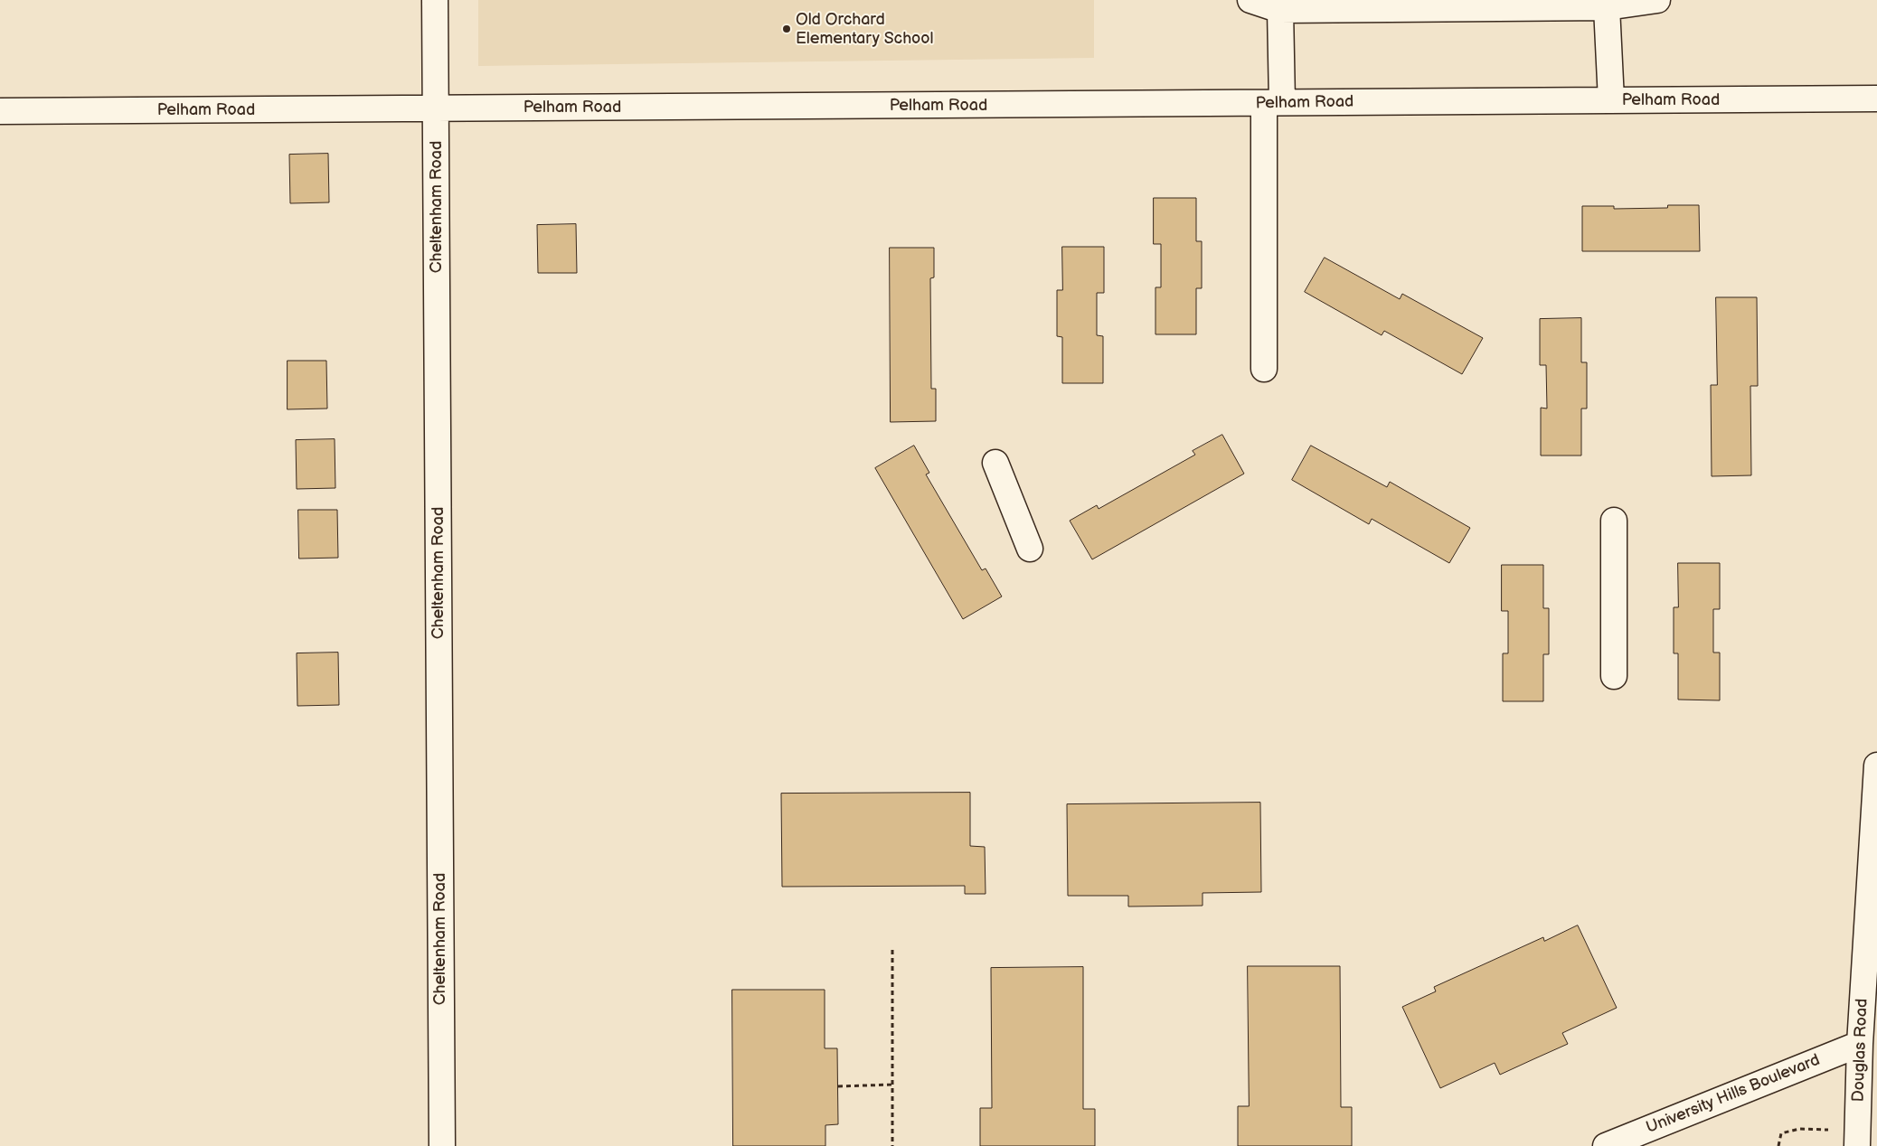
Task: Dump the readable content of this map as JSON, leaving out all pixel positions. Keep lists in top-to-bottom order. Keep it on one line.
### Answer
{"streets":{"street":["Pelham Road","Cheltenham Road","Douglas Road","University Hills Boulevard"]},"crossings":[["Pelham Road","Cheltenham Road"],["Douglas Road","University Hills Boulevard"]],"places":["Old Orchard Elementary School"]}
